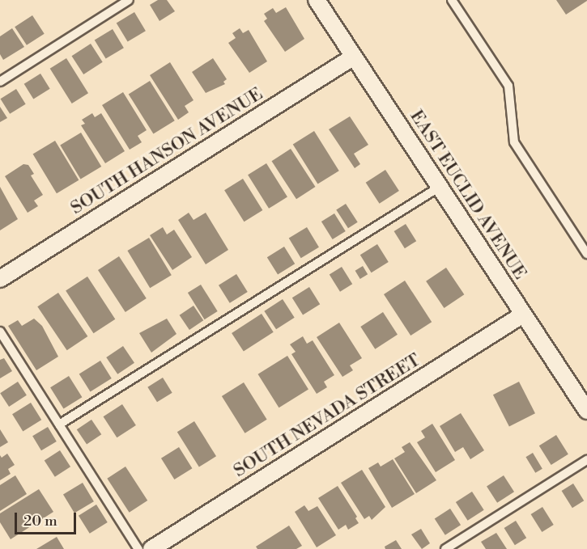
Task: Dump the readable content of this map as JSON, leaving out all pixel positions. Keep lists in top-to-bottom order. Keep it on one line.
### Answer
{"streets":{"street":["SOUTH HANSON AVENUE","EAST EUCLID AVENUE","SOUTH NEVADA STREET"]},"crossings":[["SOUTH HANSON AVENUE","EAST EUCLID AVENUE"],["EAST EUCLID AVENUE","SOUTH NEVADA STREET"]],"scale_bar":"20 m"}
